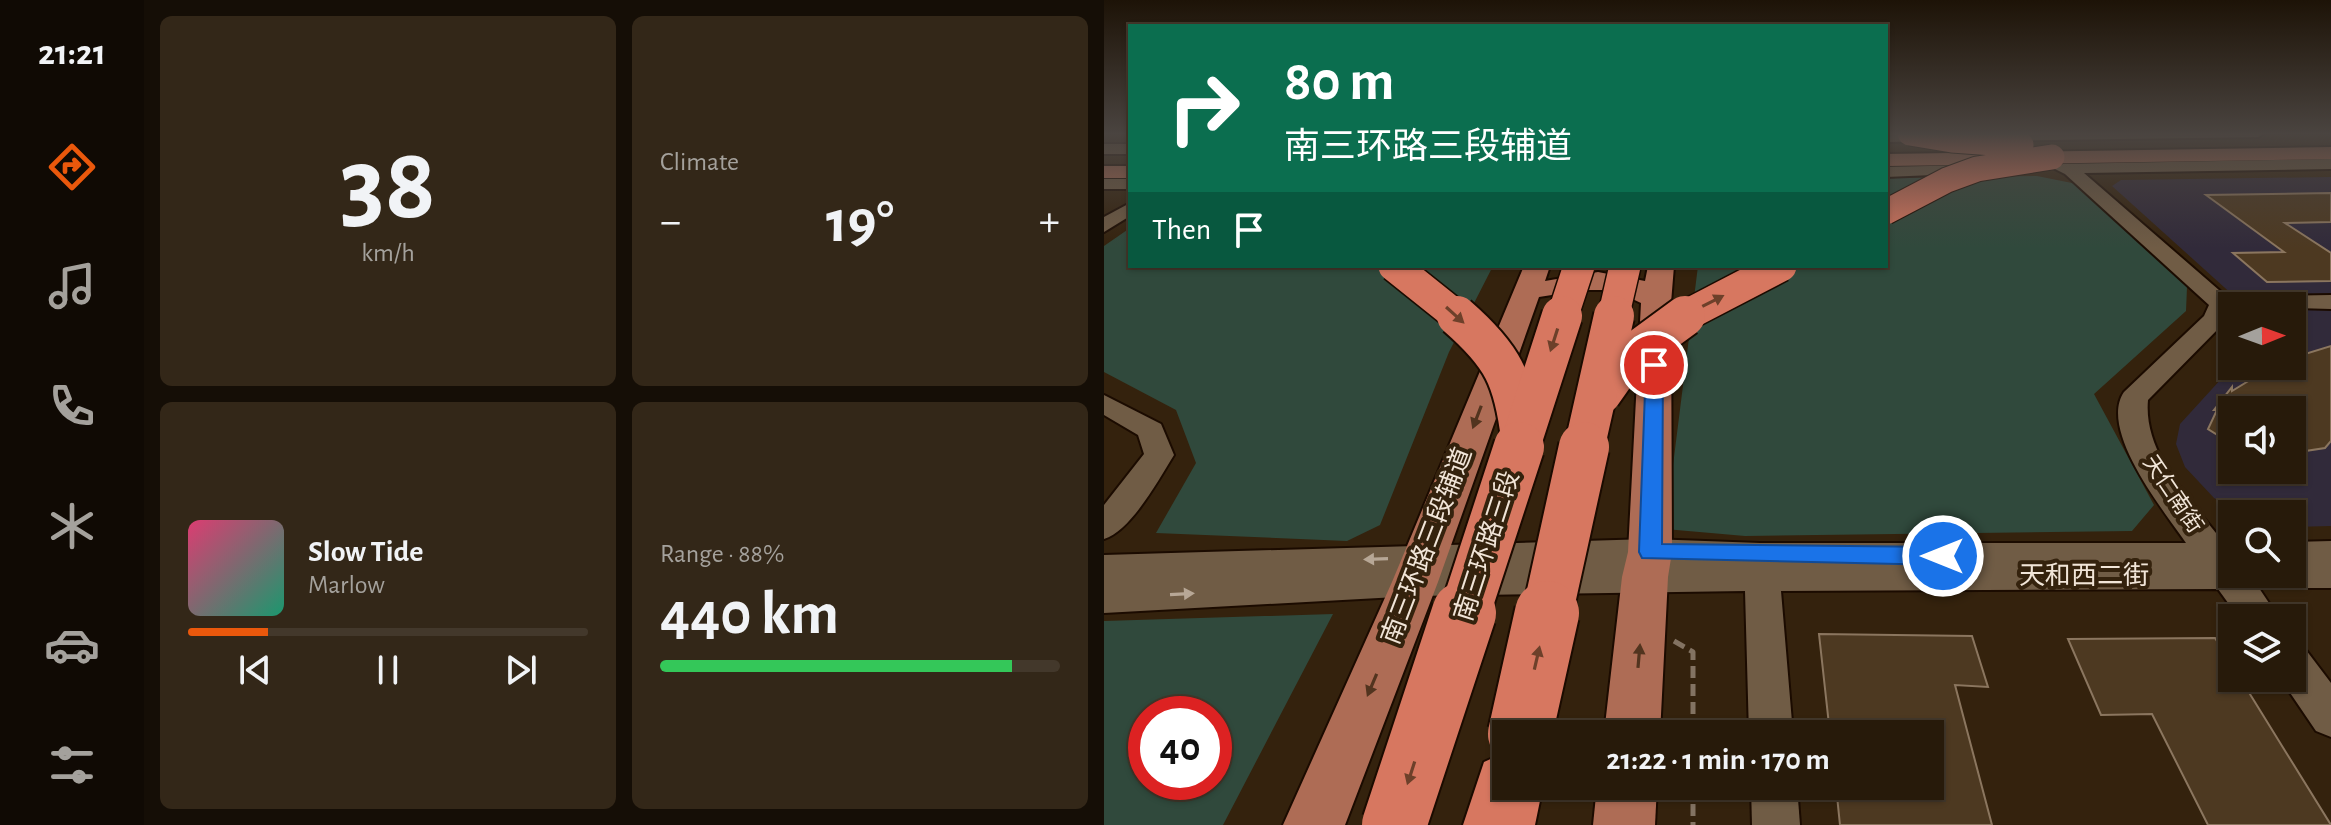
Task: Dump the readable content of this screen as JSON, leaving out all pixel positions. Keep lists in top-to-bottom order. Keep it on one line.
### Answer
{"streets":{"highway":["南三环路三段"],"main road":["南三环路三段辅道"],"street":["天仁南街","天和西二街"]},"crossings":[["南三环路三段辅道","天和西二街"]],"north":"right","page":{"tabs":"21:21","tile":[["38","km/h"],"Climate",["Range · 88%","440 km"]],"turn":["80 m","南三环路三段辅道"],"heat":["−","19°","+"],"then":"Then","song":["Slow Tide","Marlow"],"limit":"40","trip":"21:22 · 1 min · 170 m"}}
